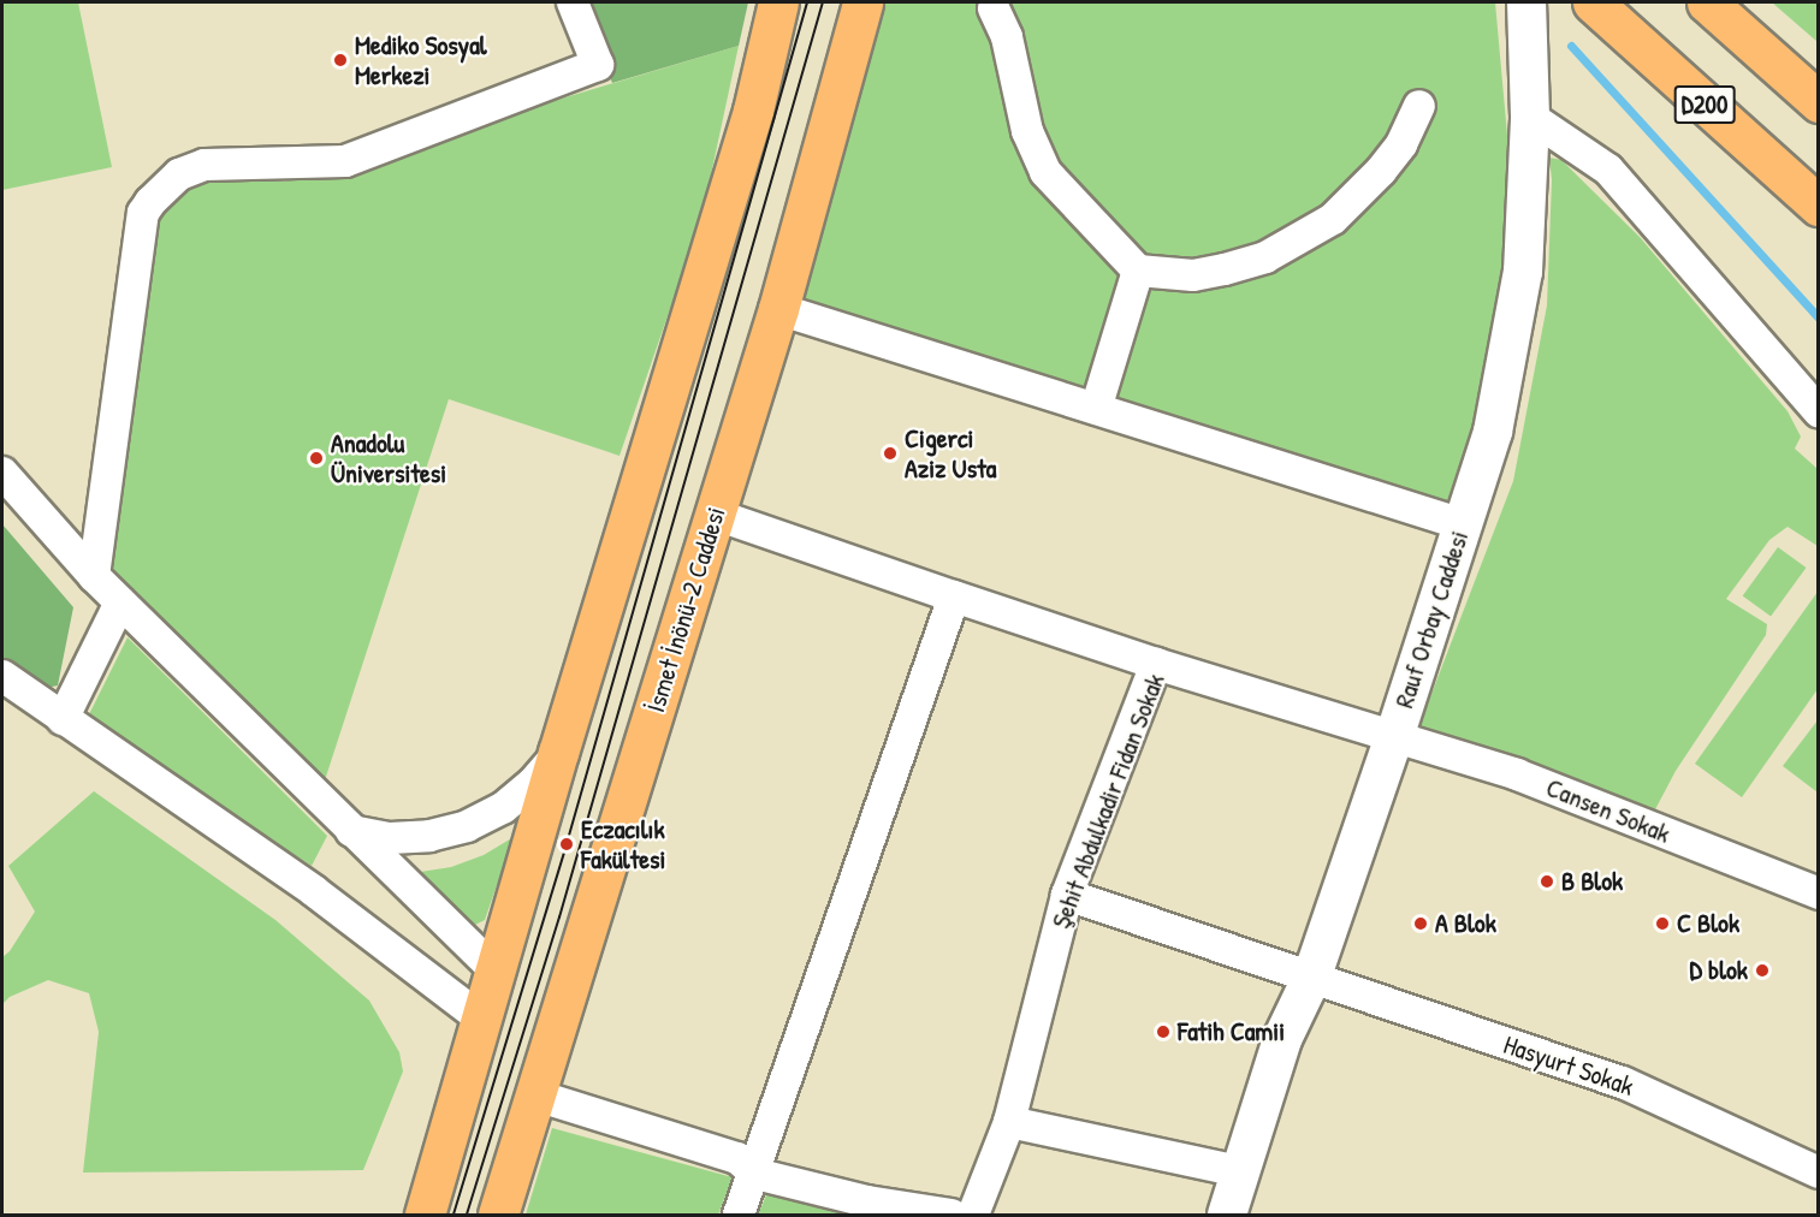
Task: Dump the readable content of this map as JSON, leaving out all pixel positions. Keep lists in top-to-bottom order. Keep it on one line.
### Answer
{"streets":{"main road":["D200","İsmet İnönü-2 Caddesi"],"street":["Rauf Orbay Caddesi","Şehit Abdulkadir Fidan Sokak","Cansen Sokak","Hasyurt Sokak"]},"crossings":[["Rauf Orbay Caddesi","Şehit Abdulkadir Fidan Sokak"],["Rauf Orbay Caddesi","Cansen Sokak"],["Rauf Orbay Caddesi","Hasyurt Sokak"],["Şehit Abdulkadir Fidan Sokak","Cansen Sokak"],["Şehit Abdulkadir Fidan Sokak","Hasyurt Sokak"]],"places":["Mediko Sosyal Merkezi","Cigerci Aziz Usta","Anadolu Üniversitesi","Eczacılık Fakültesi","B Blok","A Blok","C Blok","D blok","Fatih Camii"]}
